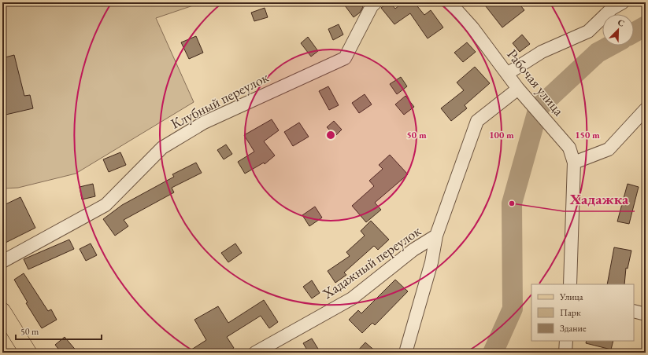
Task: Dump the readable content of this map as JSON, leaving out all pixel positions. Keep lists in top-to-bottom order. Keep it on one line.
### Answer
{"streets":{"street":["Рабочая улица","Клубный переулок","Хадажный переулок"]},"crossings":[["Рабочая улица","Хадажный переулок"]],"places":["Хадажка"],"legend":["Улица","Парк","Здание"],"scale_bar":"50 m","north":"top right","rings":["50 m","100 m","150 m"]}
